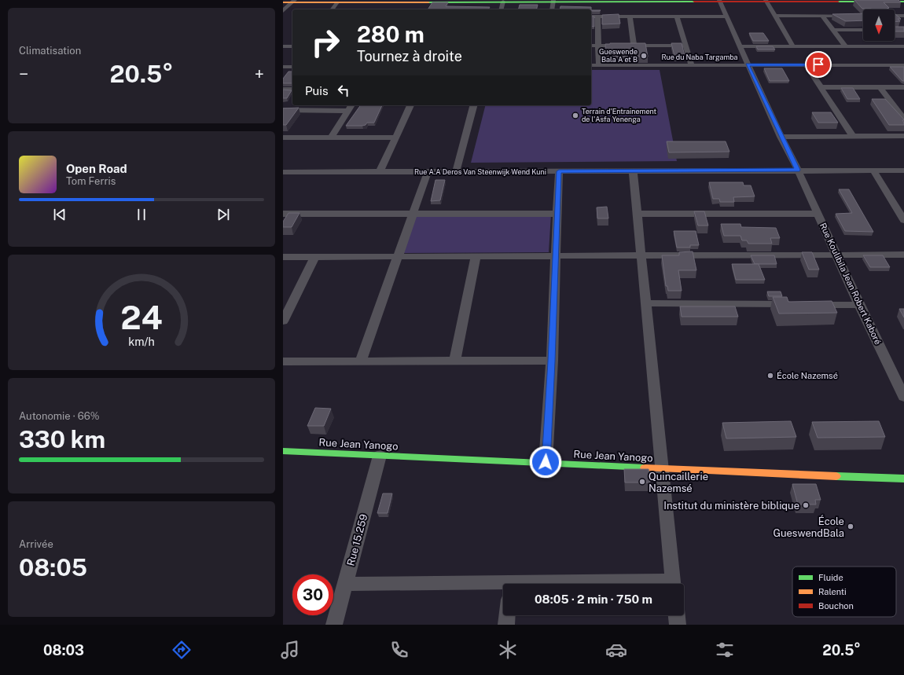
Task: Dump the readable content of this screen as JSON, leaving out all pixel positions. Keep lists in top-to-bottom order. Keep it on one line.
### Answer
{"streets":{"main road":["Rue Jean Yanogo"],"street":["Rue du Naba Targamba","Rue A.A Deros Van Steenwijk Wend Kuni","Rue Koulibila Jean Robert Kaboré","Rue 15.259"]},"crossings":[["Rue du Naba Targamba","Rue Koulibila Jean Robert Kaboré"],["Rue A.A Deros Van Steenwijk Wend Kuni","Rue Koulibila Jean Robert Kaboré"],["Rue Jean Yanogo","Rue 15.259"]],"places":["Gueswende Bala A et B","Terrain d'Entrainement de l'Asfa Yenenga","École Nazemsé","Quincaillerie Nazemsé","Institut du ministère biblique","École GueswendBala"],"legend":["Fluide","Ralenti","Bouchon"],"north":"bottom","page":{"tile":["Climatisation",["Autonomie · 66%","330 km"],["Arrivée","08:05"]],"turn":["280 m","Tournez à droite"],"heat":["−","20.5°","+"],"then":"Puis","song":["Open Road","Tom Ferris"],"limit":"30","trip":"08:05 · 2 min · 750 m","tabs":["08:03","20.5°"],"gauge":["24","km/h"]}}
